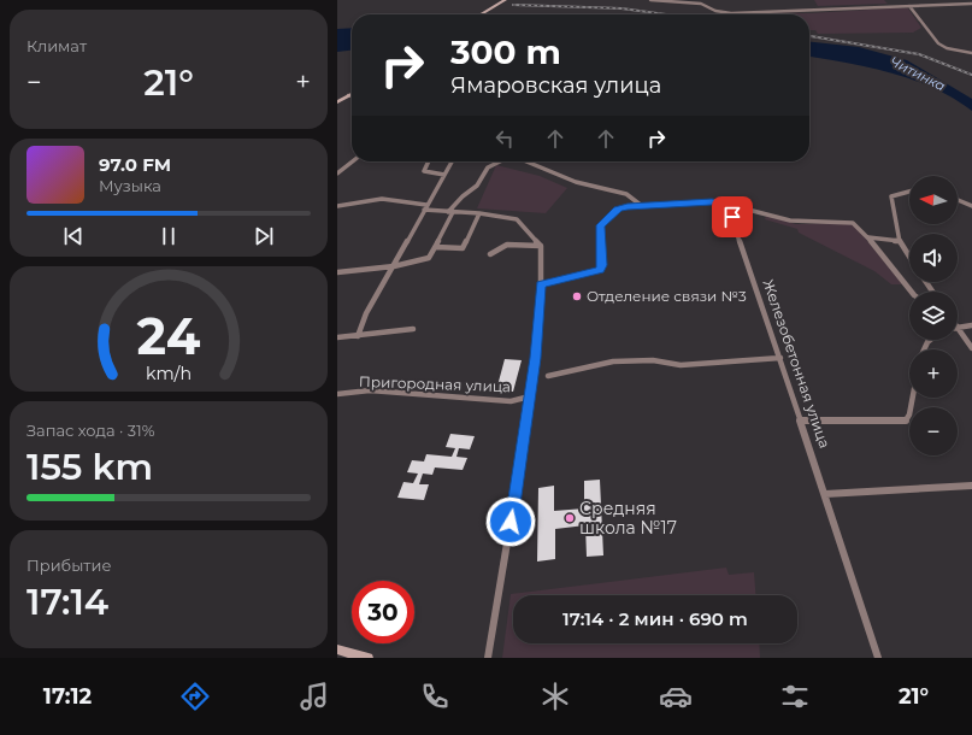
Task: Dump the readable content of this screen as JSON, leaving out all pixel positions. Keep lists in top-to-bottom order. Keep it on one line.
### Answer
{"streets":{"street":["Железобетонная улица","Пригородная улица"]},"water":["Читинка"],"places":["Отделение связи №3","Средняя школа №17"],"north":"left","page":{"tile":["Климат",["Запас хода · 31%","155 km"],["Прибытие","17:14"]],"turn":["300 m","Ямаровская улица"],"heat":["−","21°","+"],"song":["97.0 FM","Музыка"],"map_buttons":["+","−"],"limit":"30","trip":"17:14 · 2 мин · 690 m","tabs":["17:12","21°"],"gauge":["24","km/h"]}}
